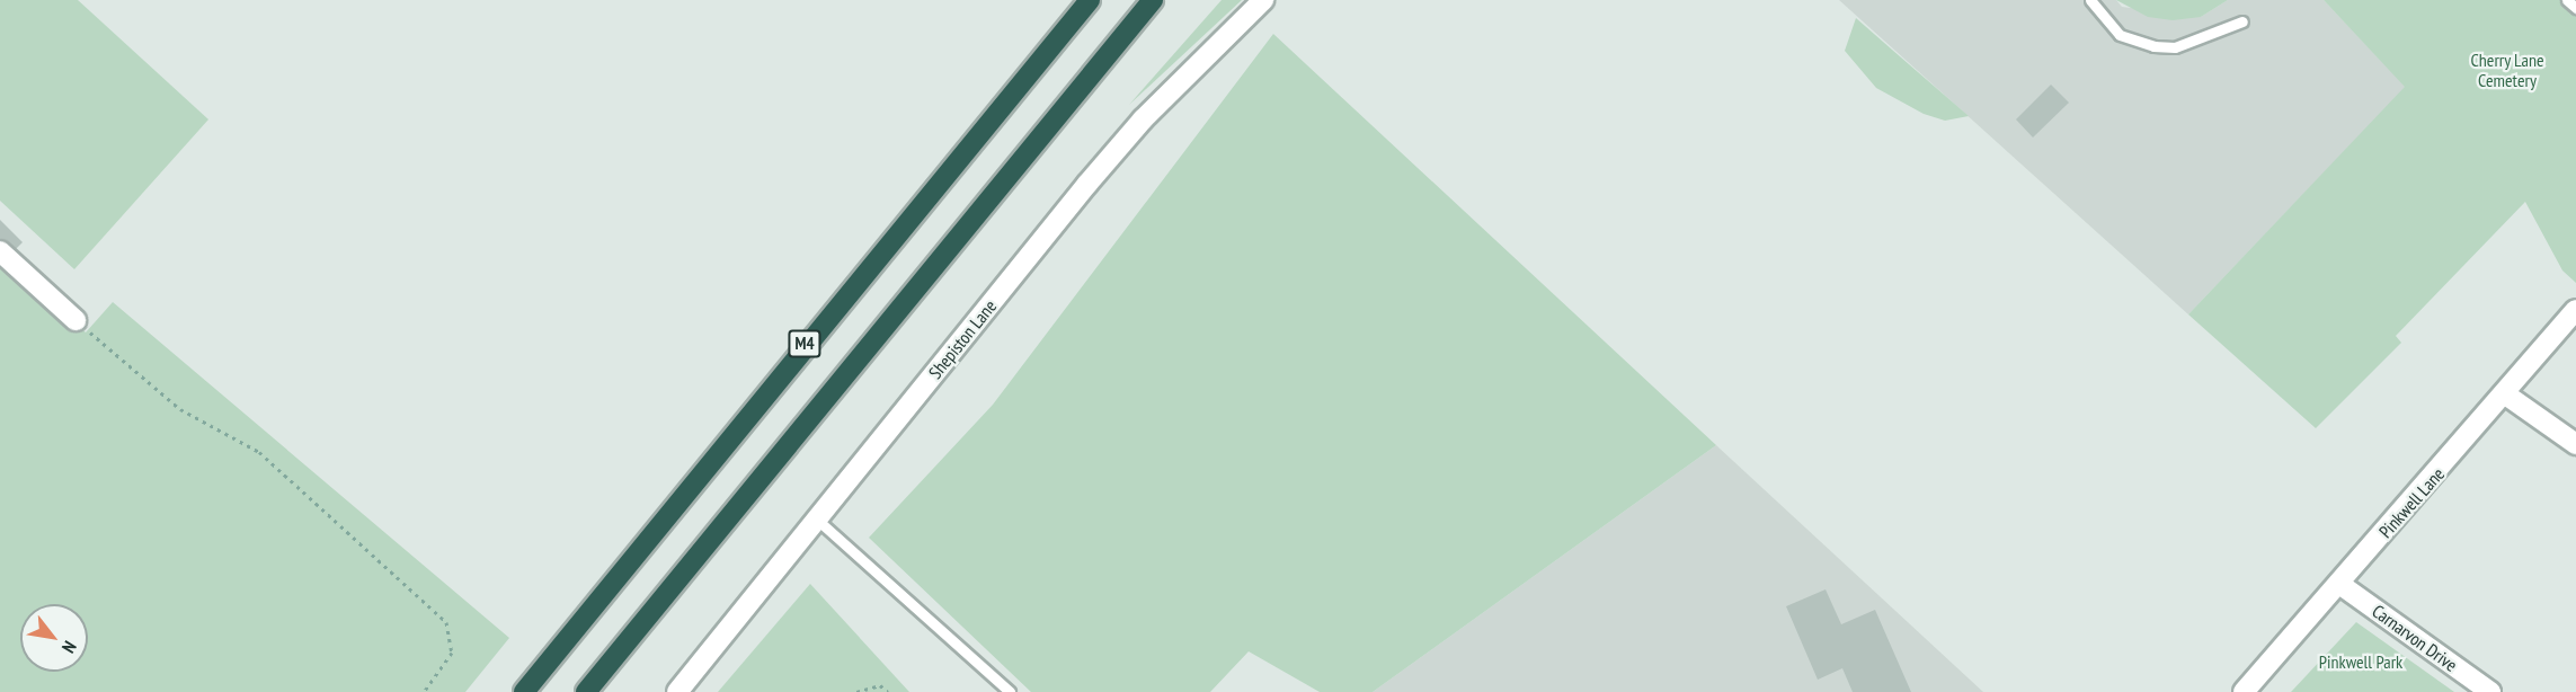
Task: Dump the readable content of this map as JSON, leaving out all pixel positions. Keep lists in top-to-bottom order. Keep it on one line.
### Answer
{"streets":{"highway":["M4"],"street":["Shepiston Lane","Pinkwell Lane","Carnarvon Drive"]},"crossings":[["Pinkwell Lane","Carnarvon Drive"]],"parks":["Cherry Lane Cemetery","Pinkwell Park"],"north":"bottom right"}
